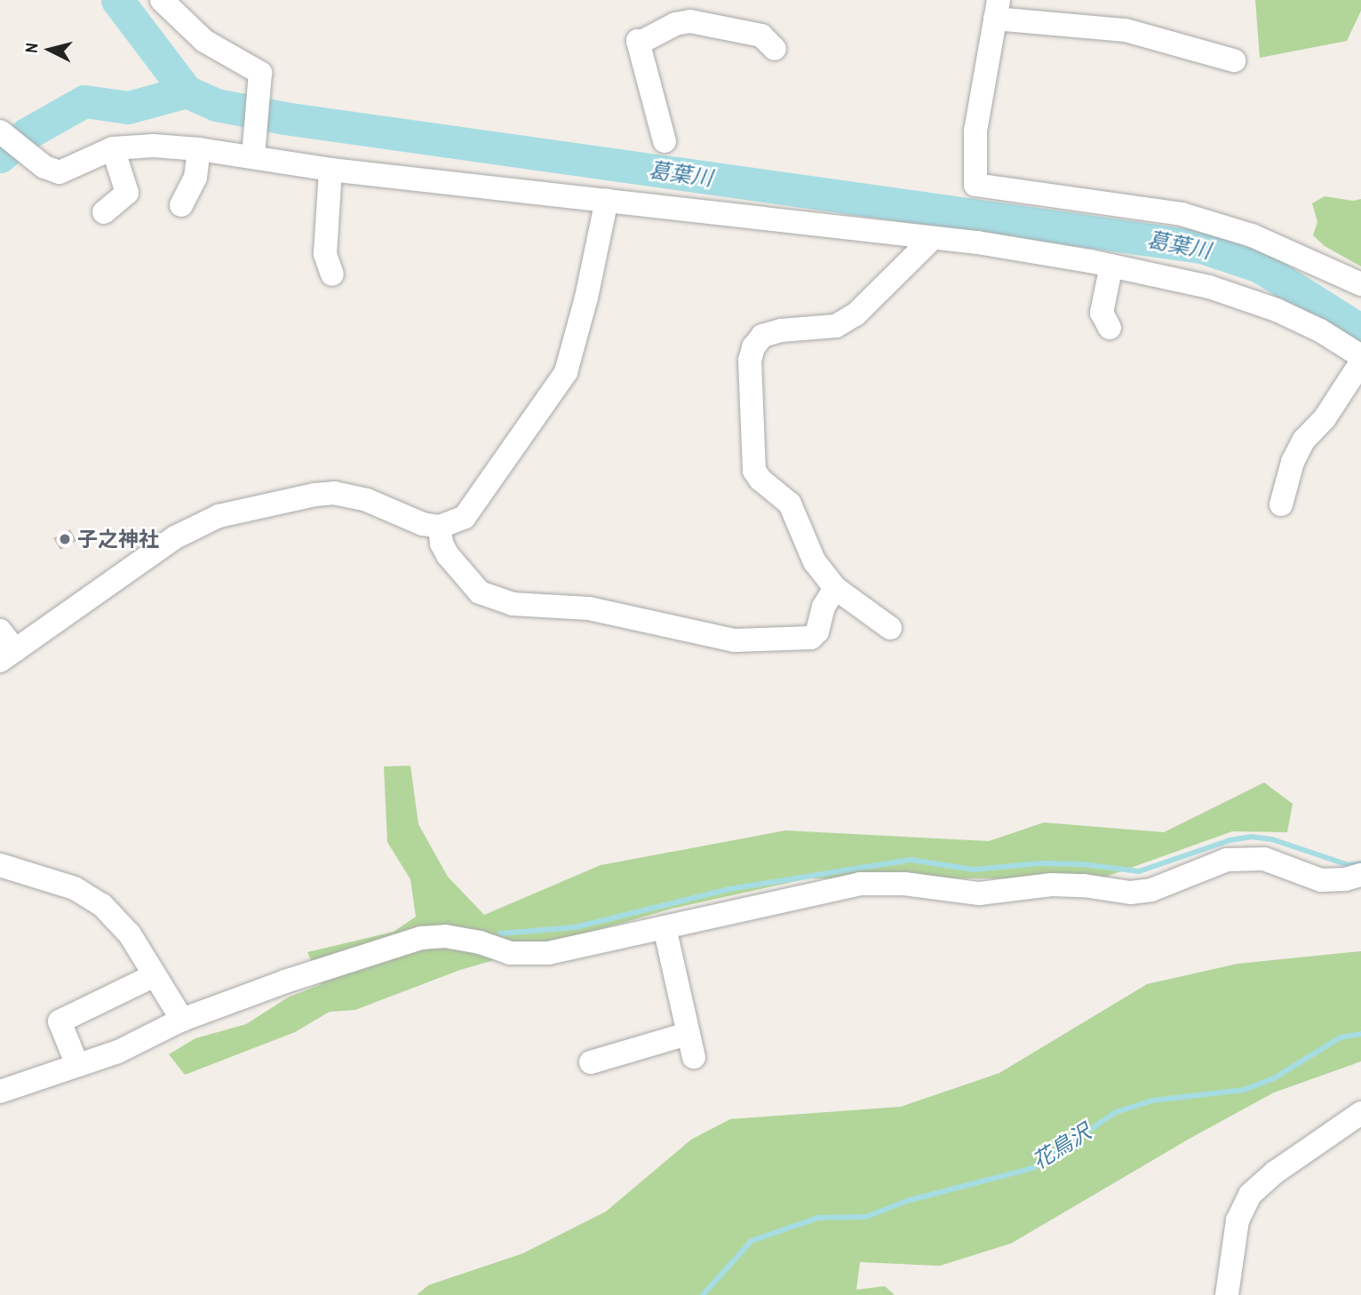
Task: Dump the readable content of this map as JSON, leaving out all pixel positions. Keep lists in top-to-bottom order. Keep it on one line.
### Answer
{"water":["葛葉川","花鳥沢"],"places":["子之神社"],"north":"left"}
